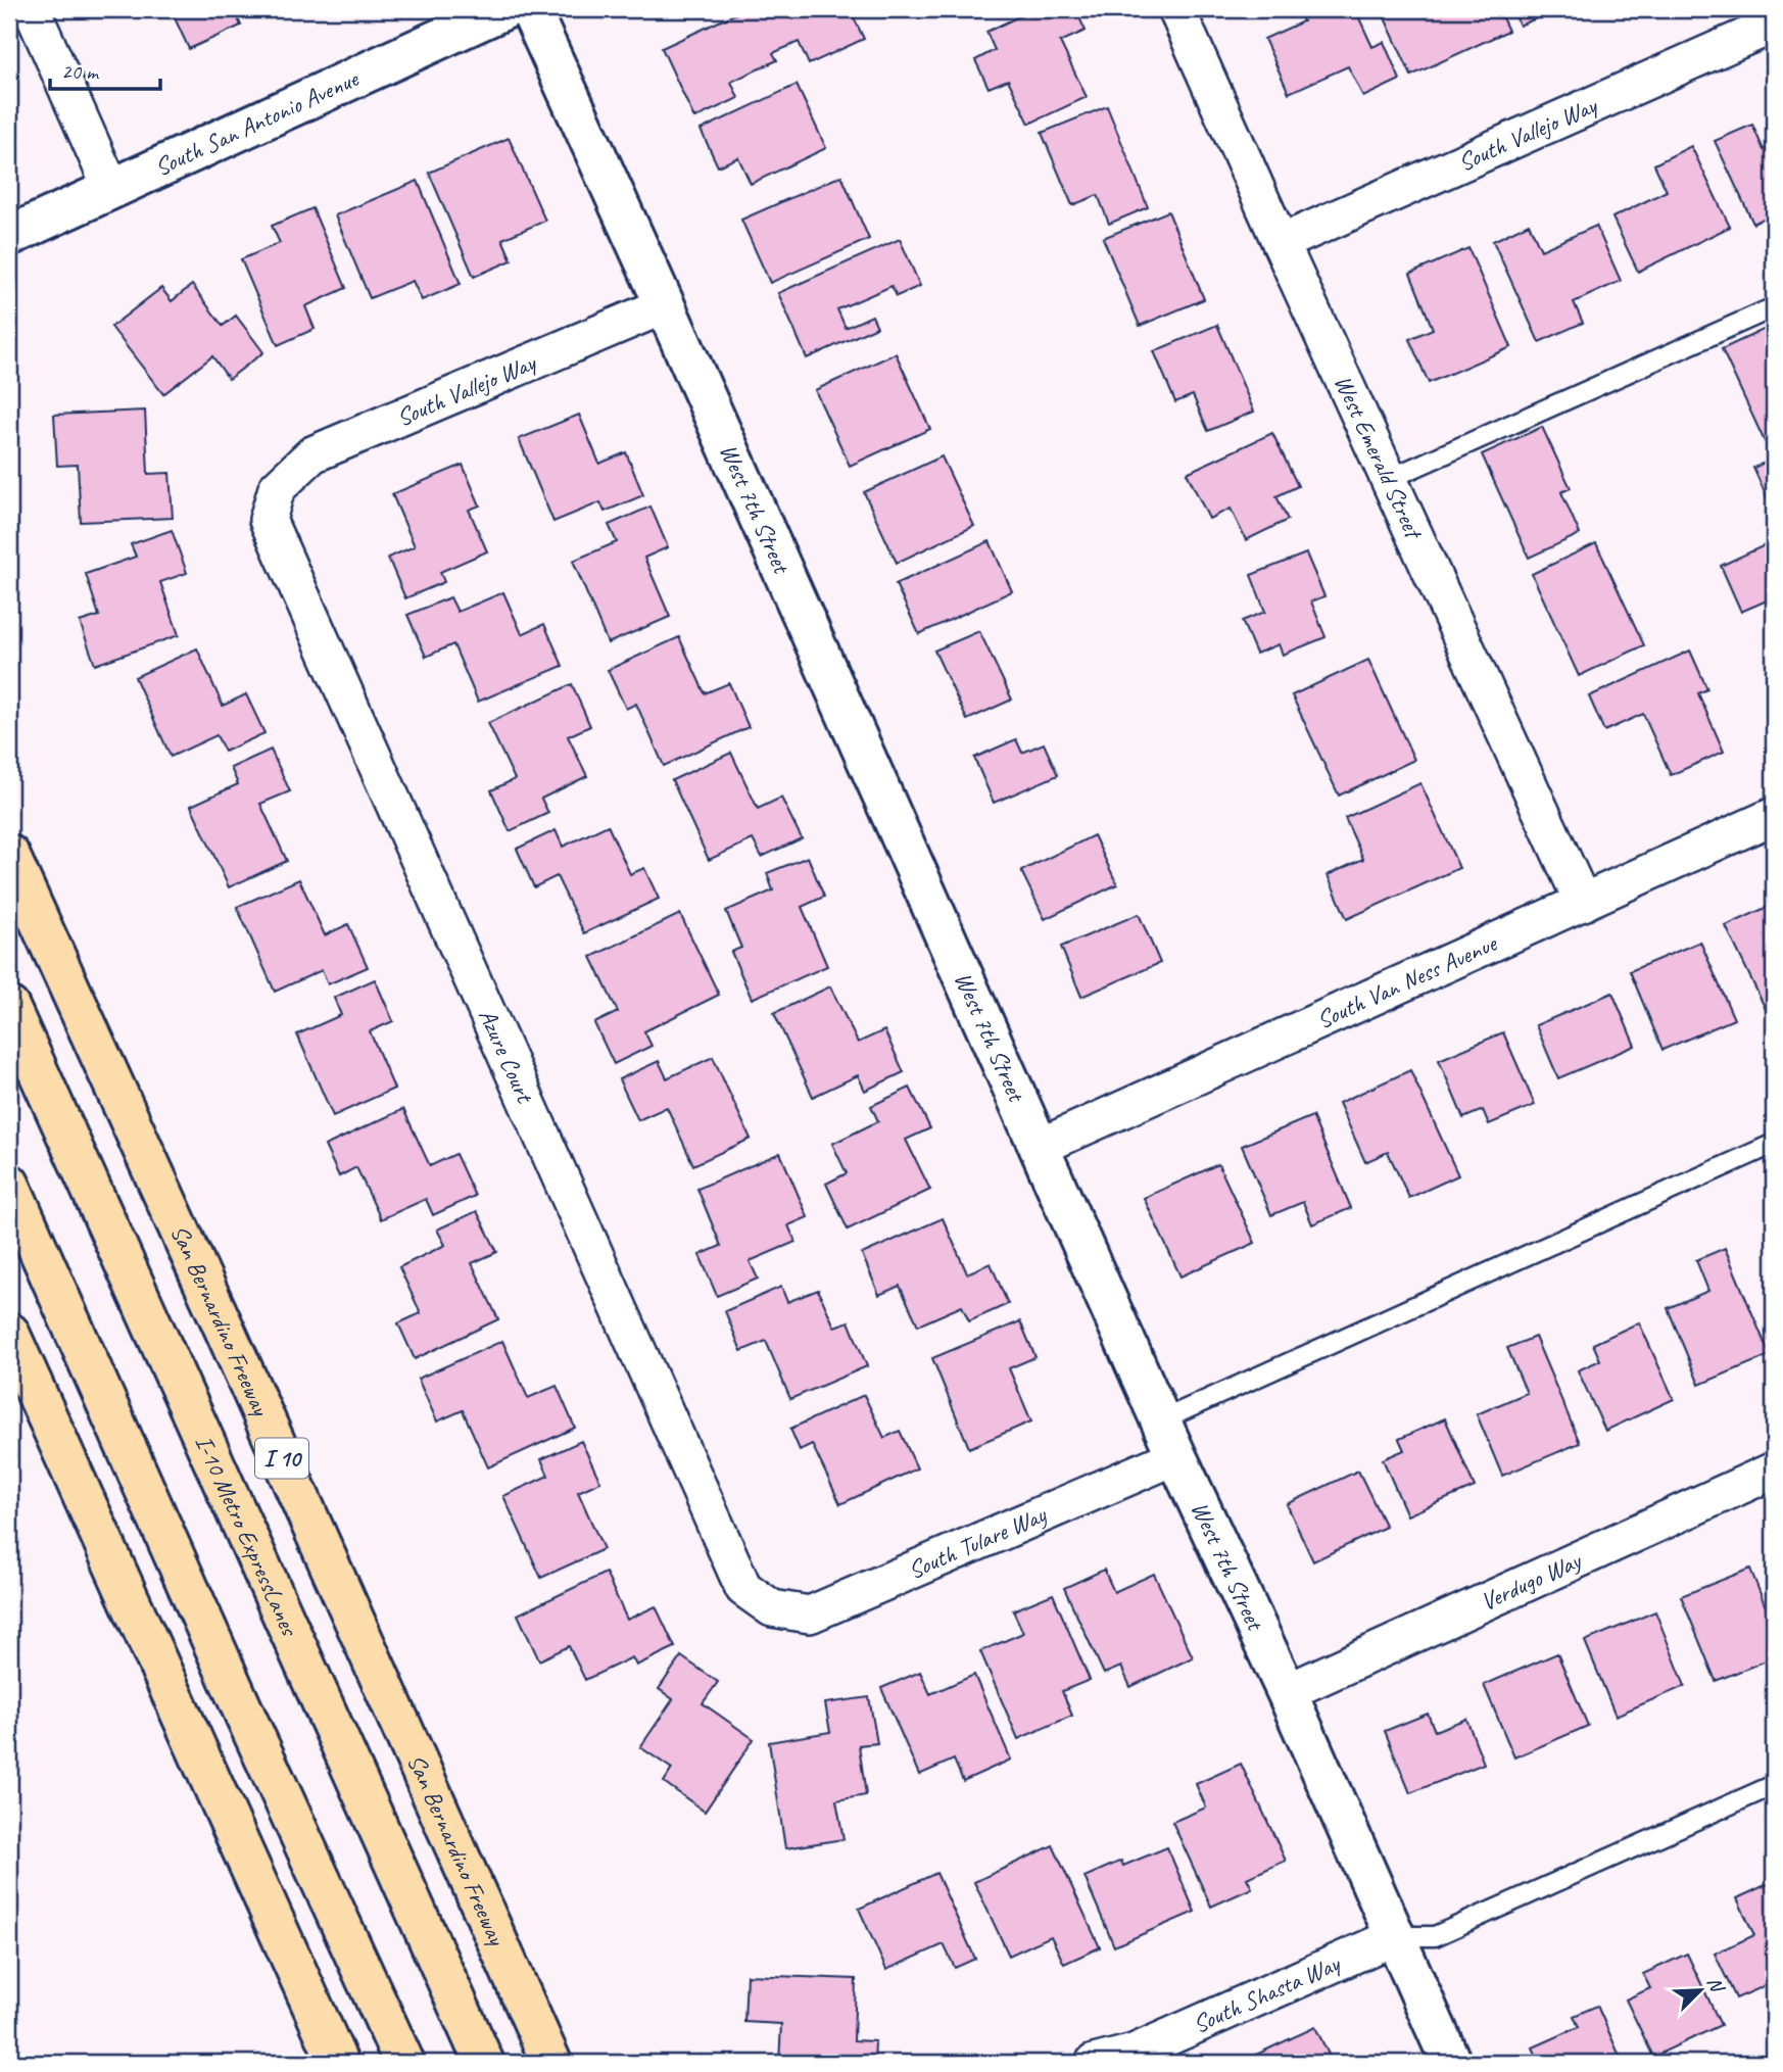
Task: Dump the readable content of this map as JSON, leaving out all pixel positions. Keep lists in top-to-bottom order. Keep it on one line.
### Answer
{"streets":{"highway":["San Bernardino Freeway","I 10","I-10 Metro ExpressLanes"],"street":["South San Antonio Avenue","South Vallejo Way","West Emerald Street","West 7th Street","South Van Ness Avenue","Azure Court","South Tulare Way","Verdugo Way","South Shasta Way"]},"crossings":[["South Vallejo Way","West Emerald Street"],["South Vallejo Way","West 7th Street"],["South Vallejo Way","Azure Court"],["West Emerald Street","South Van Ness Avenue"],["West 7th Street","South Van Ness Avenue"],["West 7th Street","South Tulare Way"],["West 7th Street","Verdugo Way"],["West 7th Street","South Shasta Way"],["Azure Court","South Tulare Way"]],"scale_bar":"20 m","north":"top right"}
